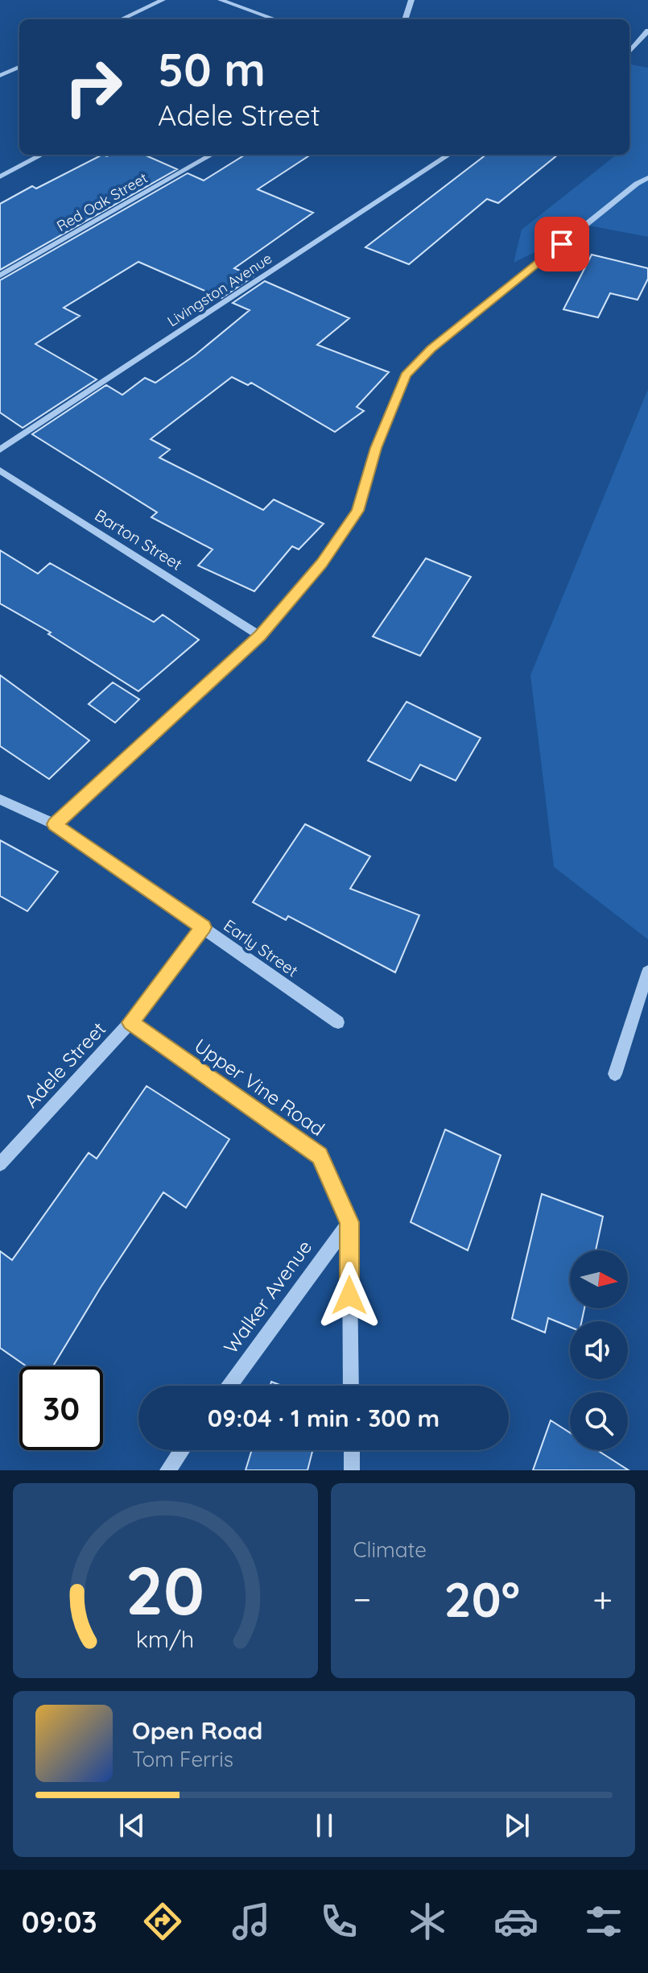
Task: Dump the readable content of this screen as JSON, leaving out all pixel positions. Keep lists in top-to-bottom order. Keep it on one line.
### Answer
{"streets":{"street":["Red Oak Street","Livingston Avenue","Barton Street","Early Street","Adele Street","Upper Vine Road","Walker Avenue"]},"crossings":[["Early Street","Adele Street"],["Adele Street","Upper Vine Road"],["Upper Vine Road","Walker Avenue"]],"north":"right","page":{"turn":["50 m","Adele Street"],"limit":"30","trip":"09:04 · 1 min · 300 m","tile":"Climate","heat":["−","20°","+"],"song":["Open Road","Tom Ferris"],"tabs":"09:03","gauge":["20","km/h"]}}
